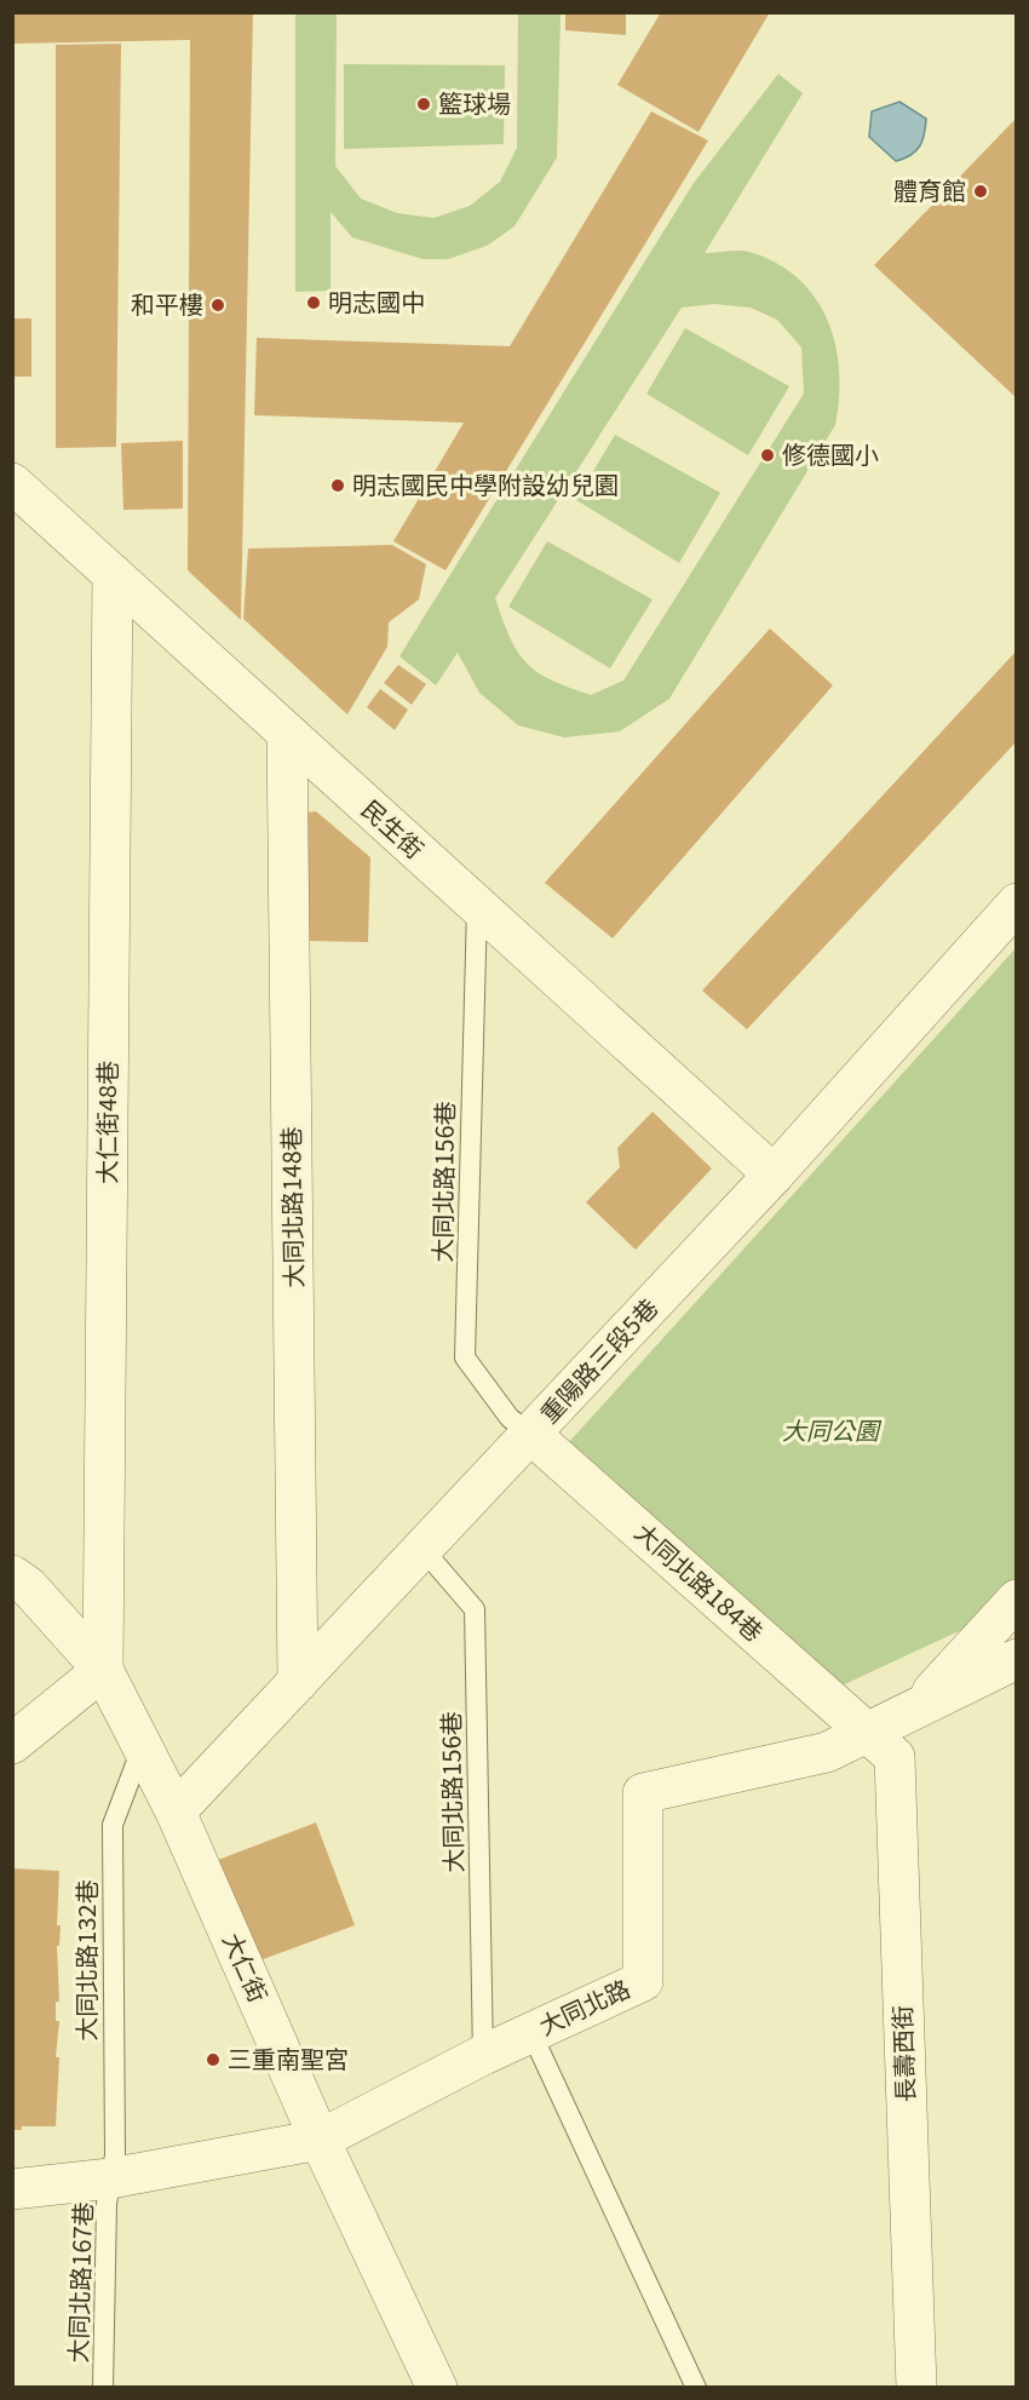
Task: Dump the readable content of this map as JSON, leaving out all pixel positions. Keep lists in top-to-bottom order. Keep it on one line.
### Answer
{"streets":{"street":["民生街","大仁街48巷","大同北路148巷","重陽路三段5巷","大同北路184巷","大仁街","大同北路","長壽西街"],"lane":["大同北路156巷","大同北路132巷","大同北路167巷"]},"crossings":[["民生街","大仁街48巷"],["民生街","大同北路156巷"],["民生街","大同北路148巷"],["民生街","重陽路三段5巷"],["大仁街48巷","大仁街"],["大同北路156巷","重陽路三段5巷"],["大同北路156巷","大同北路184巷"],["大同北路156巷","大同北路"],["大同北路148巷","重陽路三段5巷"],["重陽路三段5巷","大同北路184巷"],["重陽路三段5巷","大仁街"],["大同北路184巷","大同北路"],["大同北路184巷","長壽西街"],["大同北路132巷","大仁街"],["大同北路132巷","大同北路"],["大同北路132巷","大同北路167巷"],["大仁街","大同北路"],["大同北路","長壽西街"],["大同北路","大同北路167巷"]],"parks":["大同公園"],"places":["籃球場","體育館","明志國中","和平樓","修德國小","明志國民中學附設幼兒園","三重南聖宮"]}
